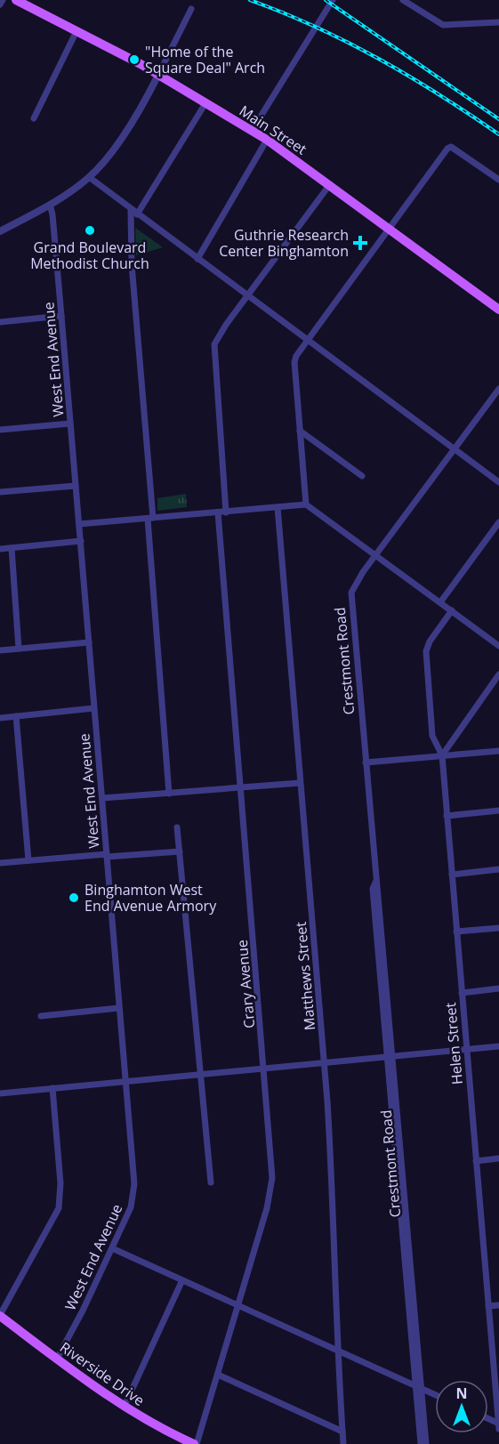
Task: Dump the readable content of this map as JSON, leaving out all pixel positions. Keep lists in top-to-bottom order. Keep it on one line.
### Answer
{"streets":{"main road":["Main Street","Riverside Drive"],"street":["West End Avenue","Crestmont Road","Matthews Street","Crary Avenue","Helen Street"]},"crossings":[["West End Avenue","Riverside Drive"],["Crary Avenue","Riverside Drive"]],"places":{"other":["\"Home of the Square Deal\" Arch","Grand Boulevard Methodist Church","Binghamton West End Avenue Armory"],"health":["Guthrie Research Center Binghamton"]},"north":"top"}
